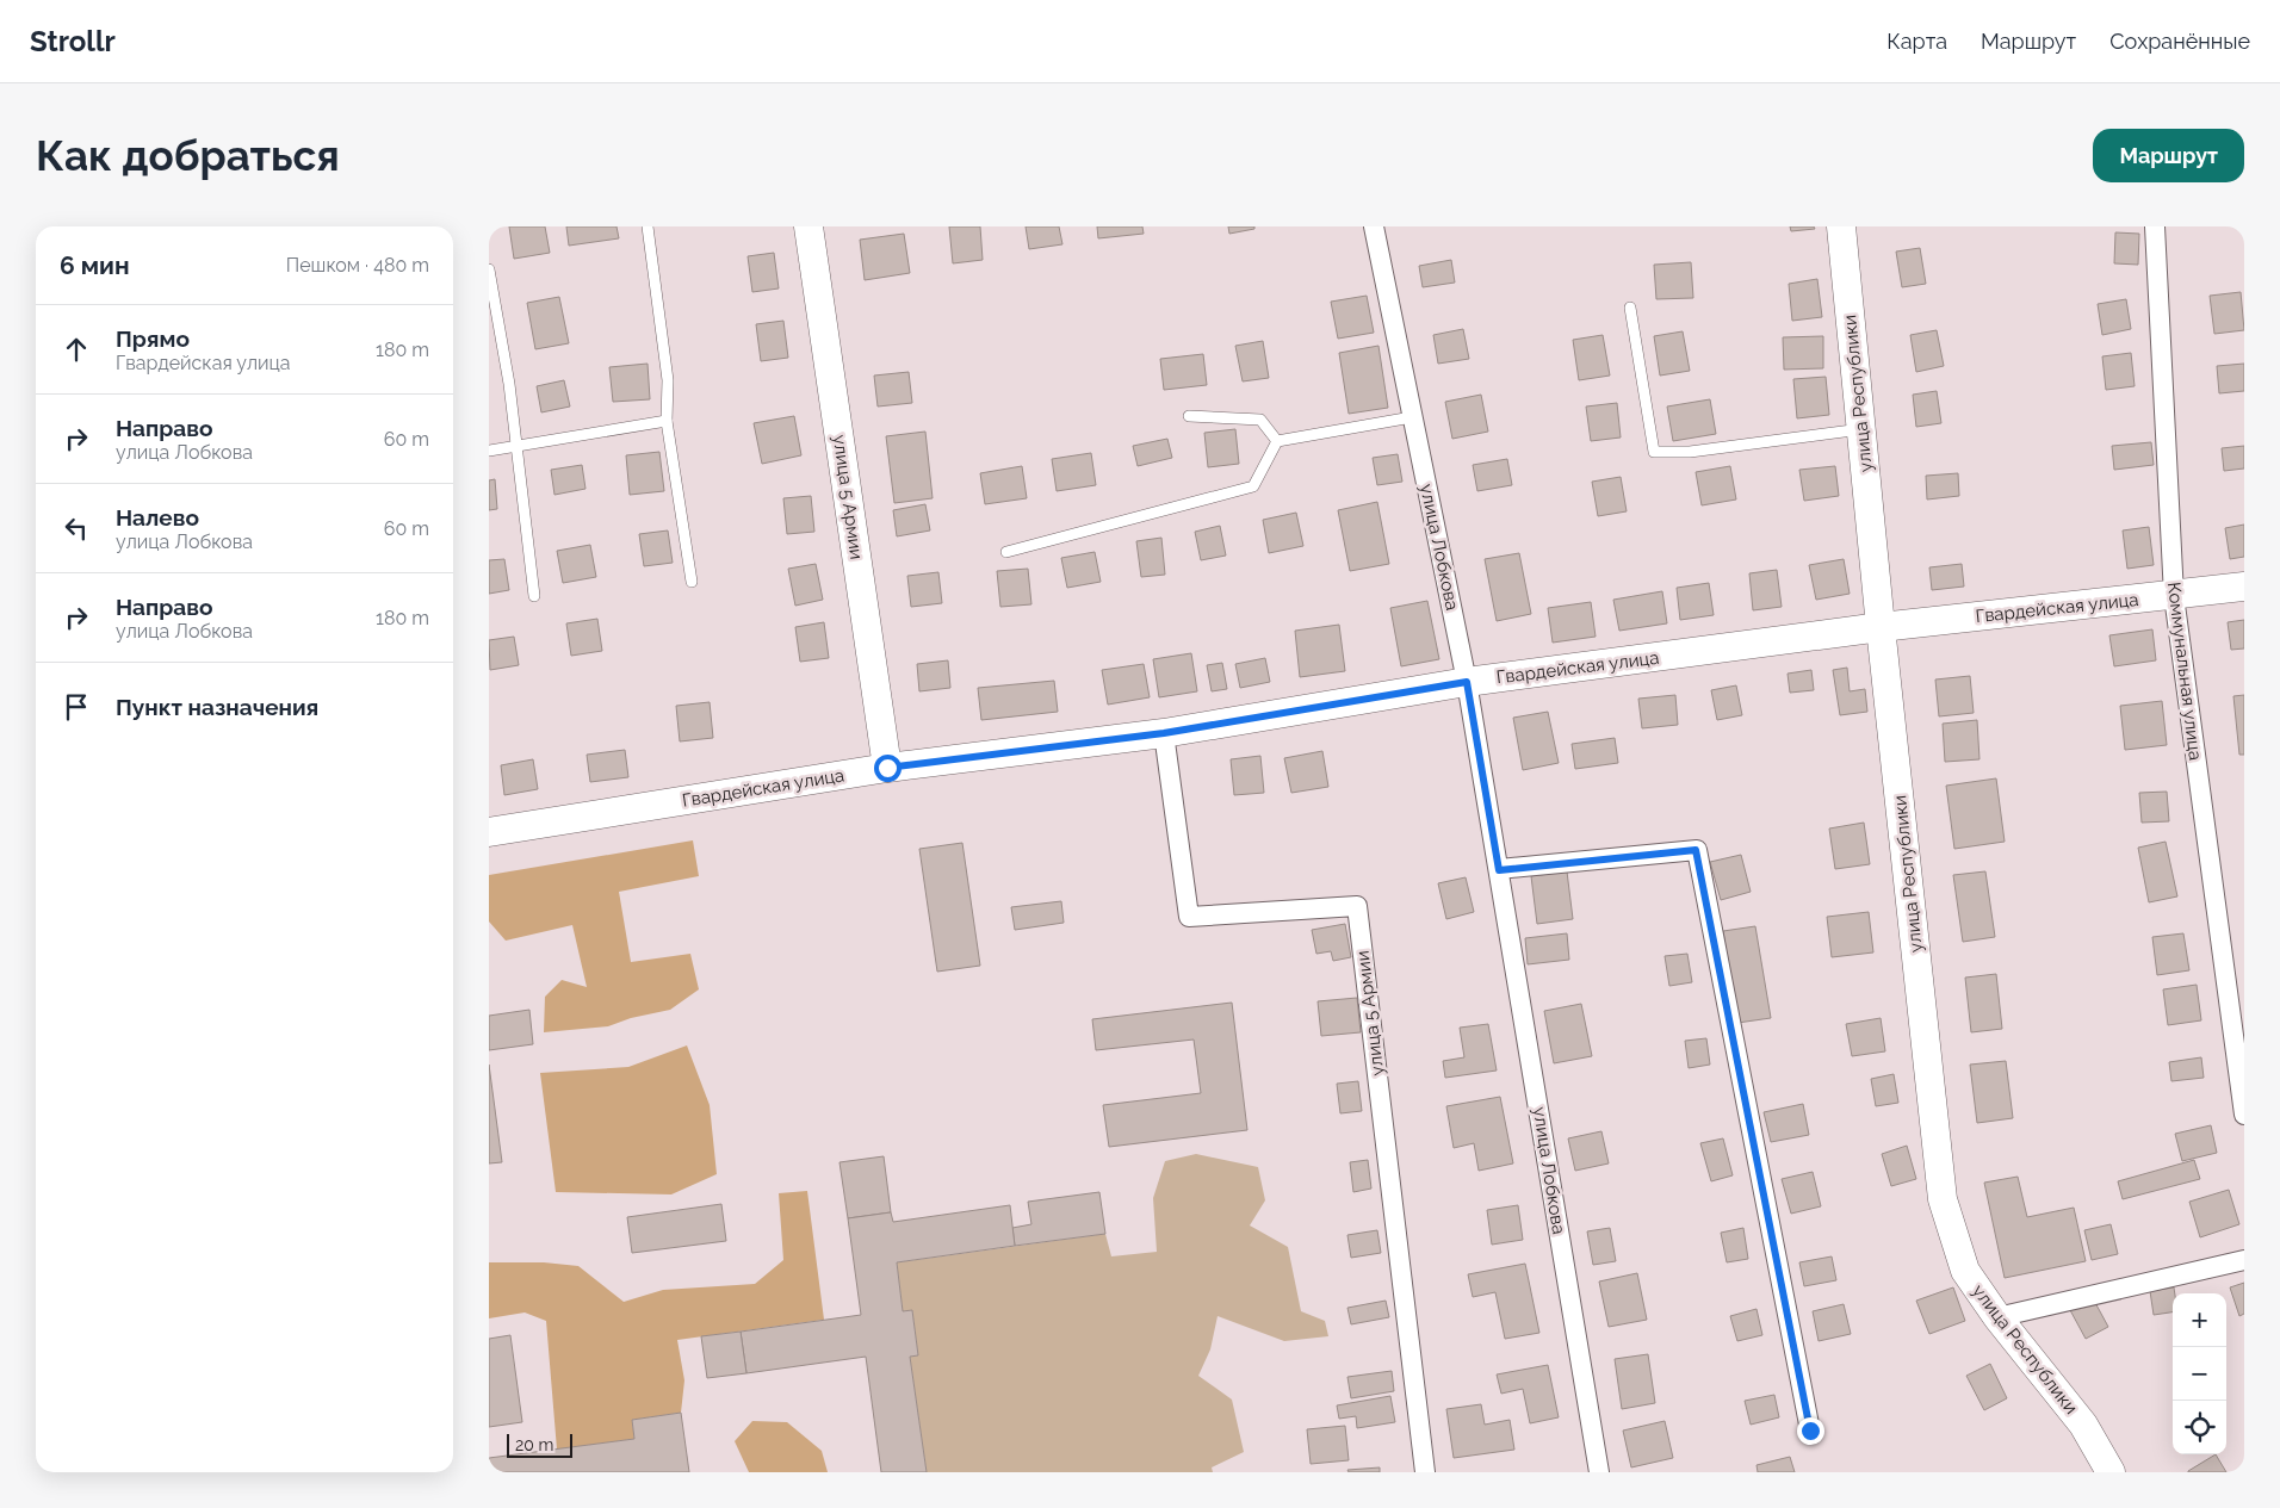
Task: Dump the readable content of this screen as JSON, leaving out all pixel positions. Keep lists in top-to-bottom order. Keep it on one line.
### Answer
{"streets":{"main road":["улица Республики","улица 5 Армии","Гвардейская улица"],"street":["улица Лобкова","Коммунальная улица"]},"crossings":[["улица Республики","Гвардейская улица"],["улица 5 Армии","Гвардейская улица"],["улица Лобкова","Гвардейская улица"],["Гвардейская улица","Коммунальная улица"]],"scale_bar":"20 m","page":{"header":"Strollr","nav":["Карта","Маршрут","Сохранённые"],"buttons":"Маршрут","title":"Как добраться","heading":["6 мин","Пешком · 480 m"],"list":[["Прямо","Гвардейская улица","180 m"],["Направо","улица Лобкова","60 m"],["Налево","улица Лобкова","60 m"],["Направо","улица Лобкова","180 m"],"Пункт назначения"],"map_buttons":["+","−"],"scale":"20 m"}}
